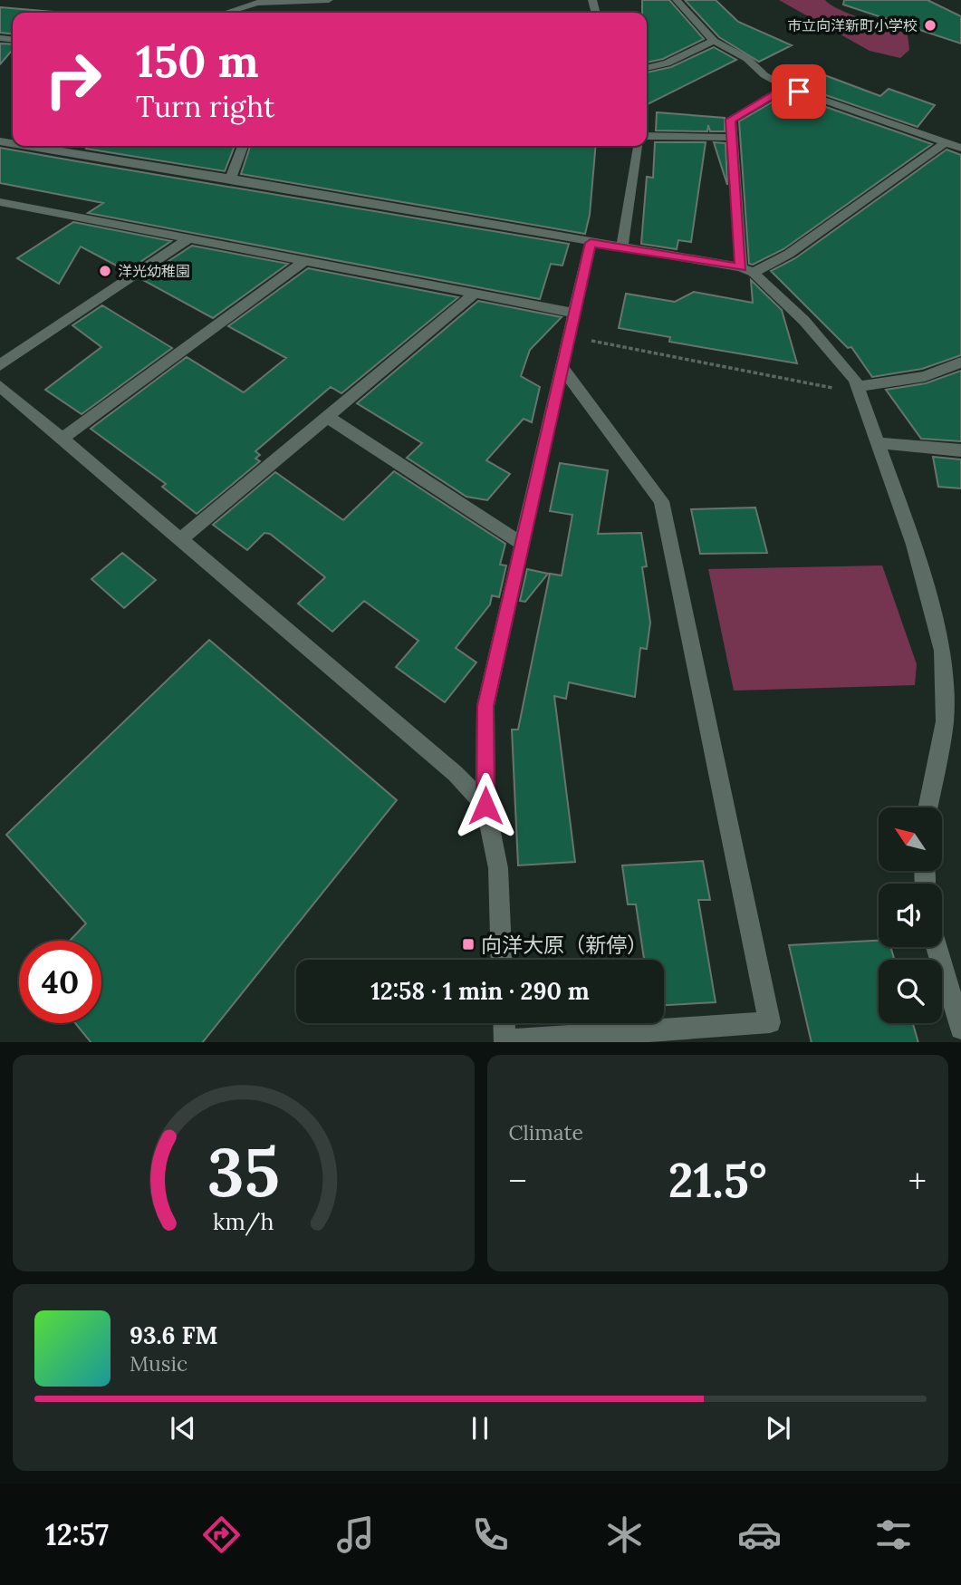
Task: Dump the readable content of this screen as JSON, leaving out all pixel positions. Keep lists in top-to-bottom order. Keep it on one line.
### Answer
{"places":{"other":["市立向洋新町小学校","洋光幼稚園"],"transit":["向洋大原（新停）"]},"north":"top left","page":{"turn":["150 m","Turn right"],"limit":"40","trip":"12:58 · 1 min · 290 m","tile":"Climate","heat":["−","21.5°","+"],"song":["93.6 FM","Music"],"tabs":"12:57","gauge":["35","km/h"]}}
